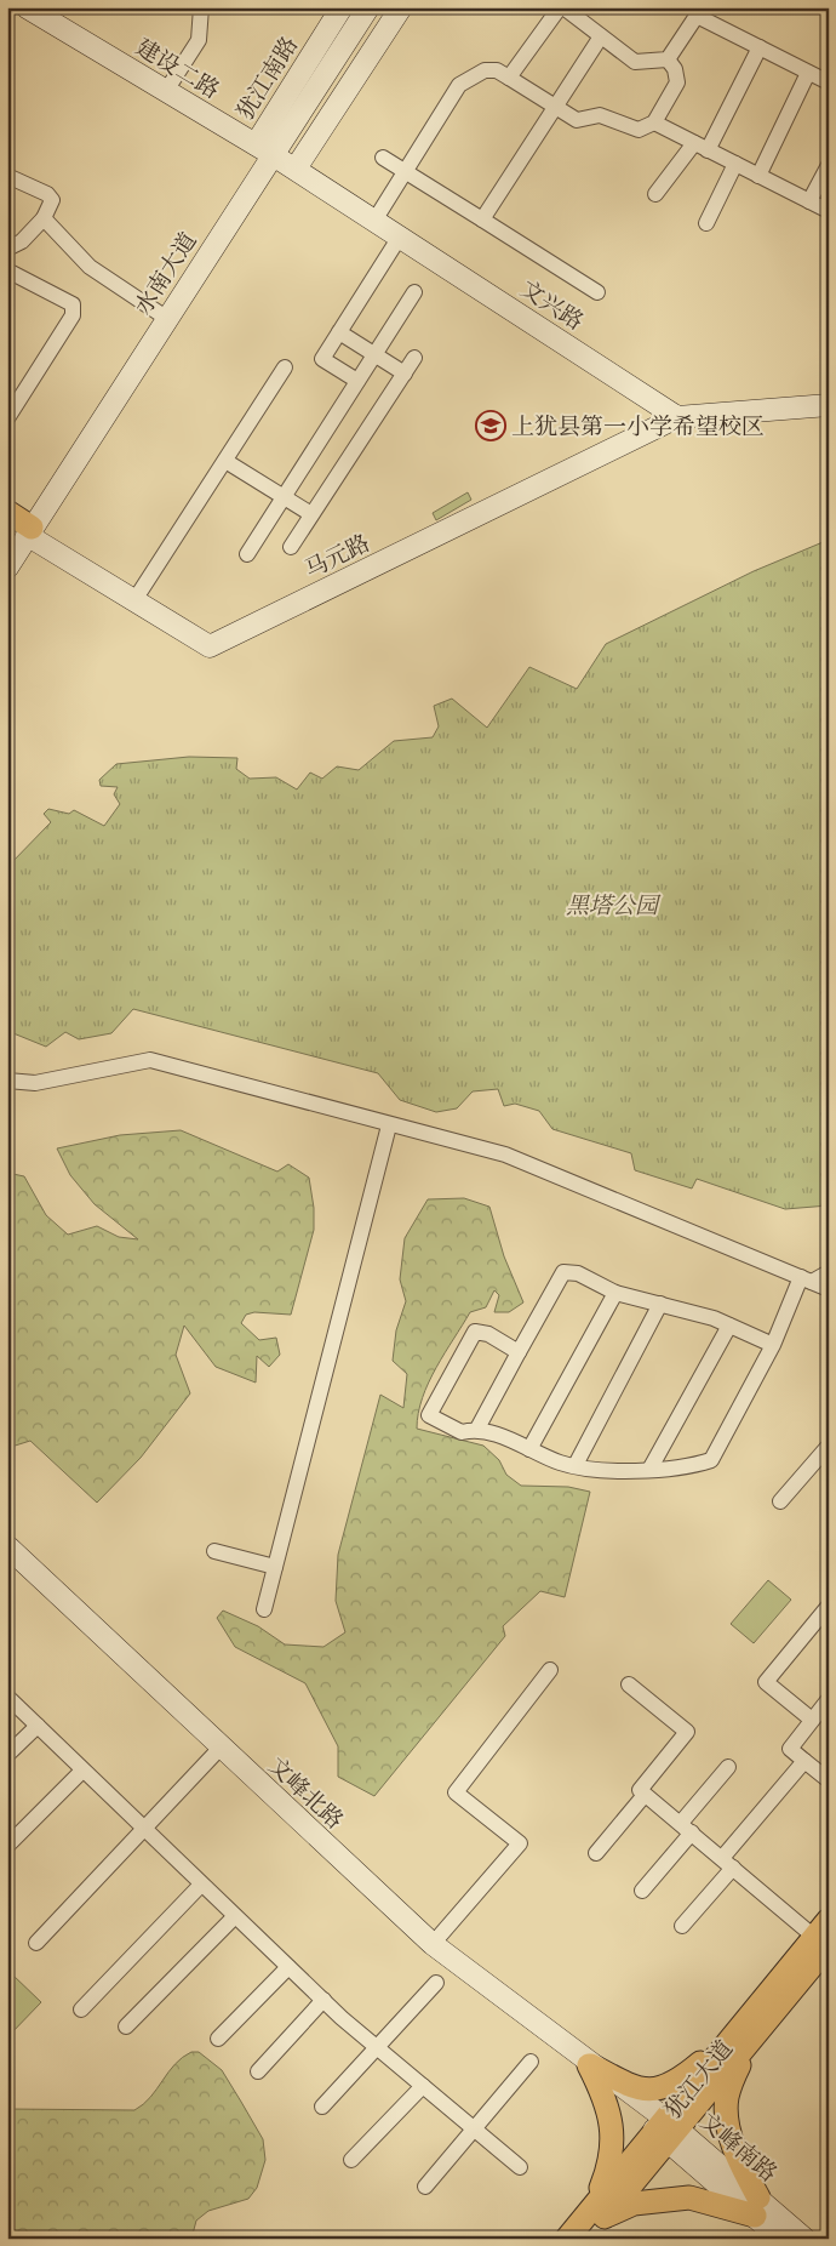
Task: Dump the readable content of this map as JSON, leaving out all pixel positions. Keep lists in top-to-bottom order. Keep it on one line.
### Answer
{"streets":{"main road":["犹江大道"],"street":["建设二路","犹江南路","水南大道","文兴路","马元路","文峰北路","文峰南路"]},"crossings":[["建设二路","犹江南路"],["建设二路","水南大道"],["建设二路","文兴路"],["犹江南路","水南大道"],["犹江南路","文兴路"],["水南大道","文兴路"],["水南大道","马元路"],["文兴路","马元路"],["文峰北路","文峰南路"],["犹江大道","文峰南路"]],"parks":["黑塔公园"],"places":{"school or university":["上犹县第一小学希望校区"]}}
